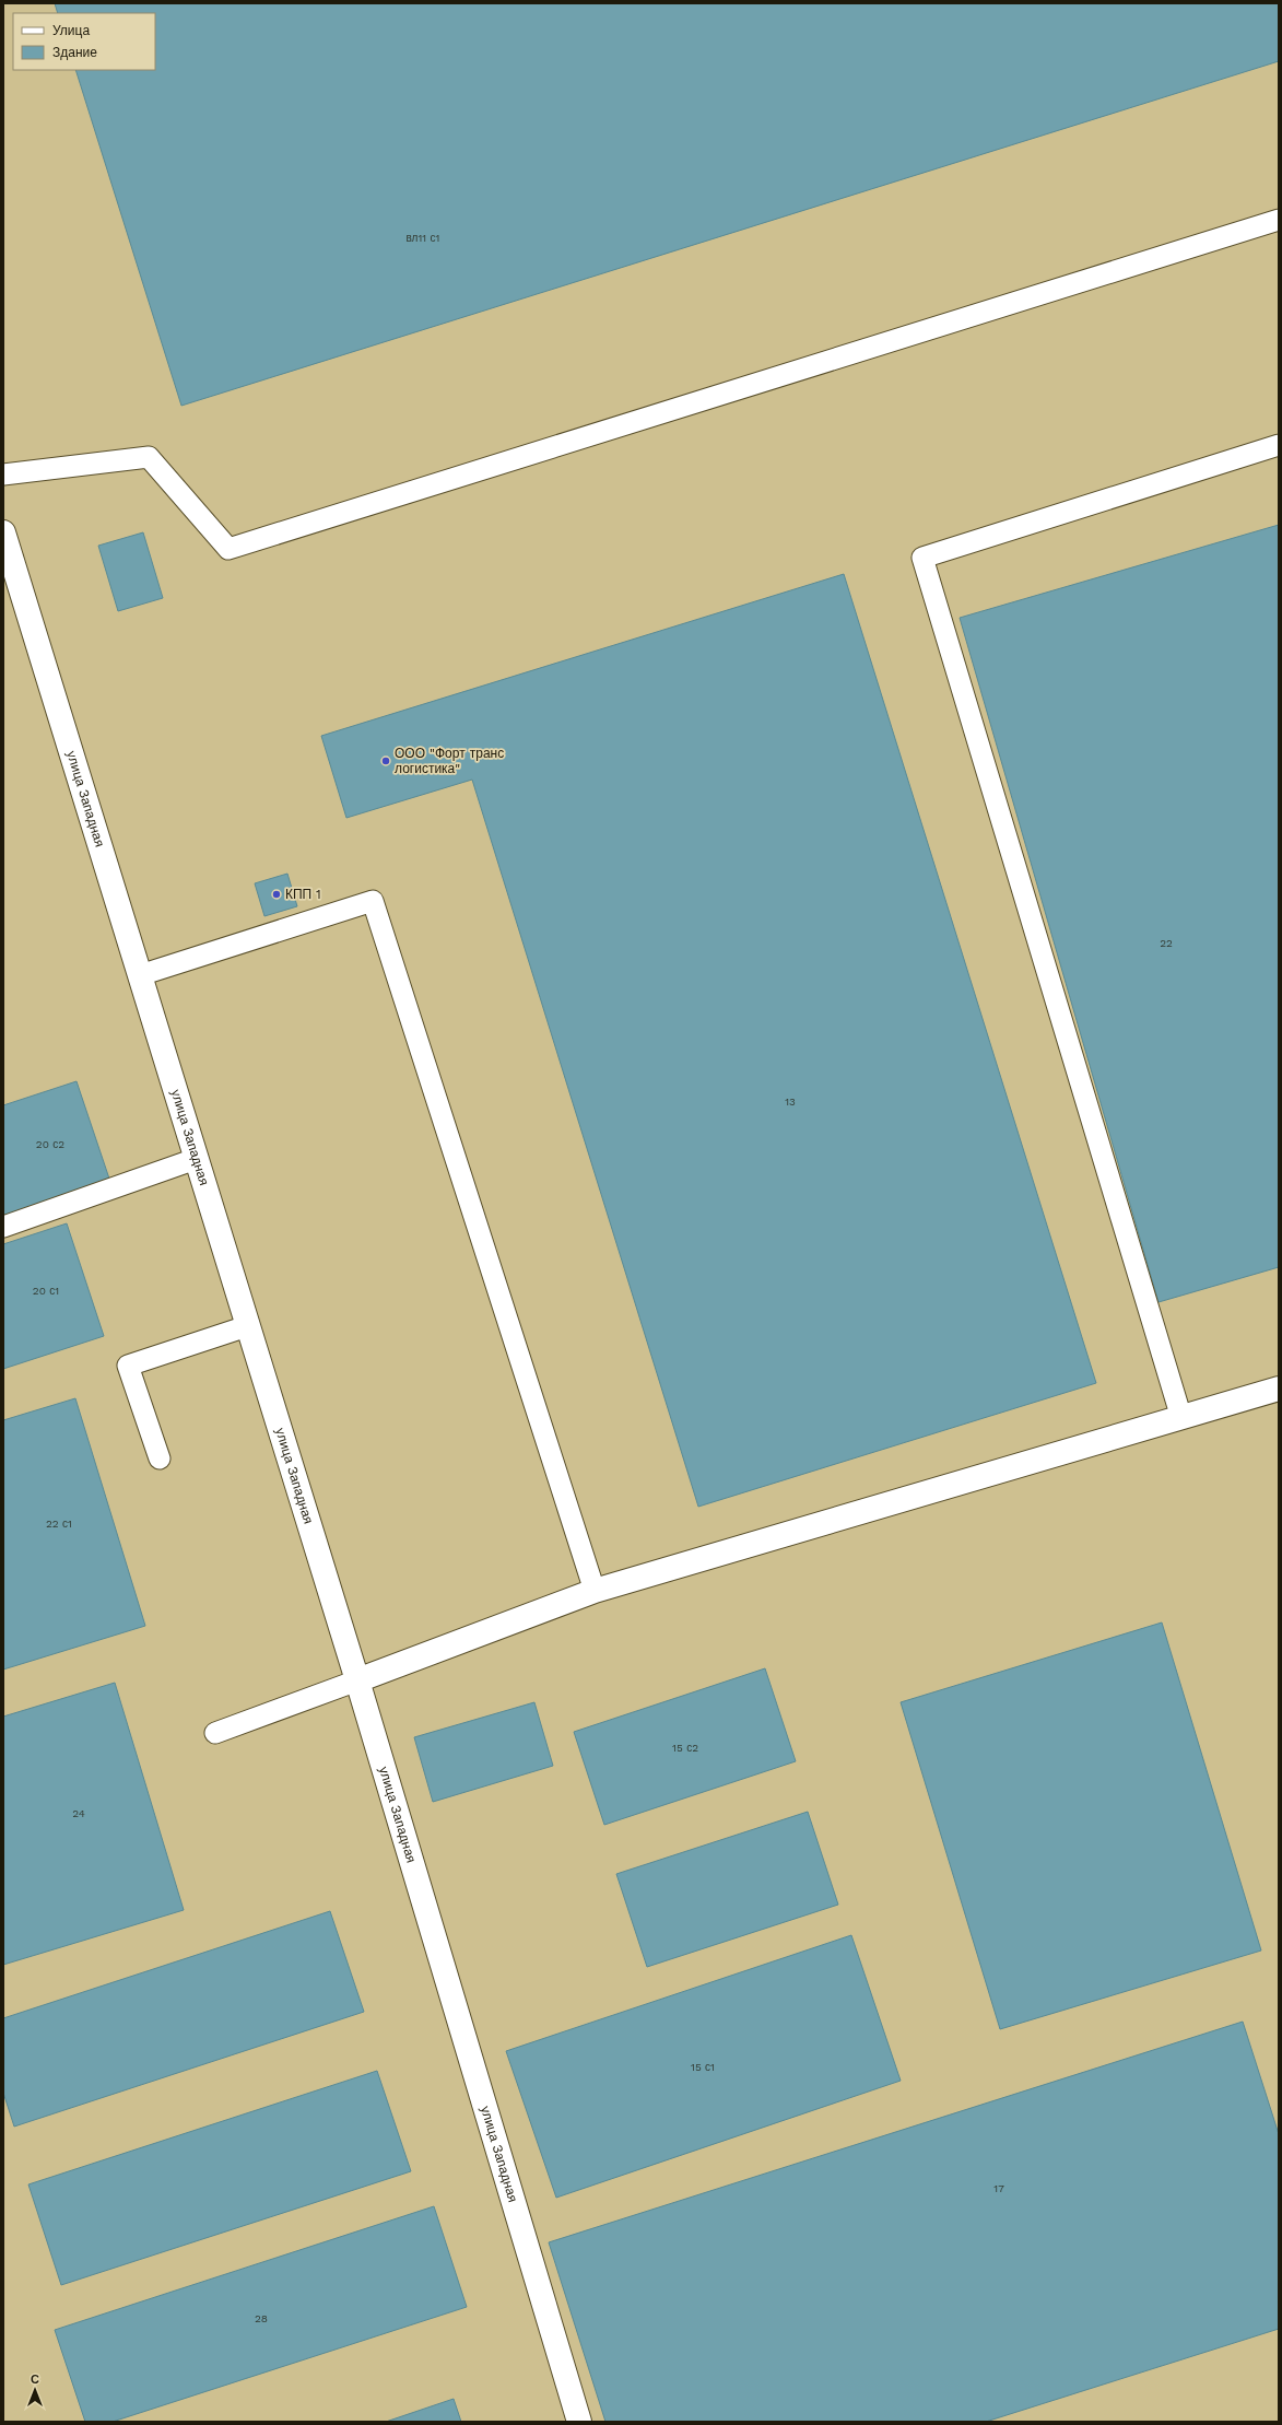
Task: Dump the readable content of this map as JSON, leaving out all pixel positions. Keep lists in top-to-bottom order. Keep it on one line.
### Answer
{"streets":{"street":["улица Западная"]},"places":["ООО \"Форт транс логистика\"","КПП 1"],"house_numbers":["вл11 с1","22","13","20 с2","20 с1","22 с1","15 с2","24","15 с1","17","28"],"legend":["Улица","Здание"],"north":"top"}
